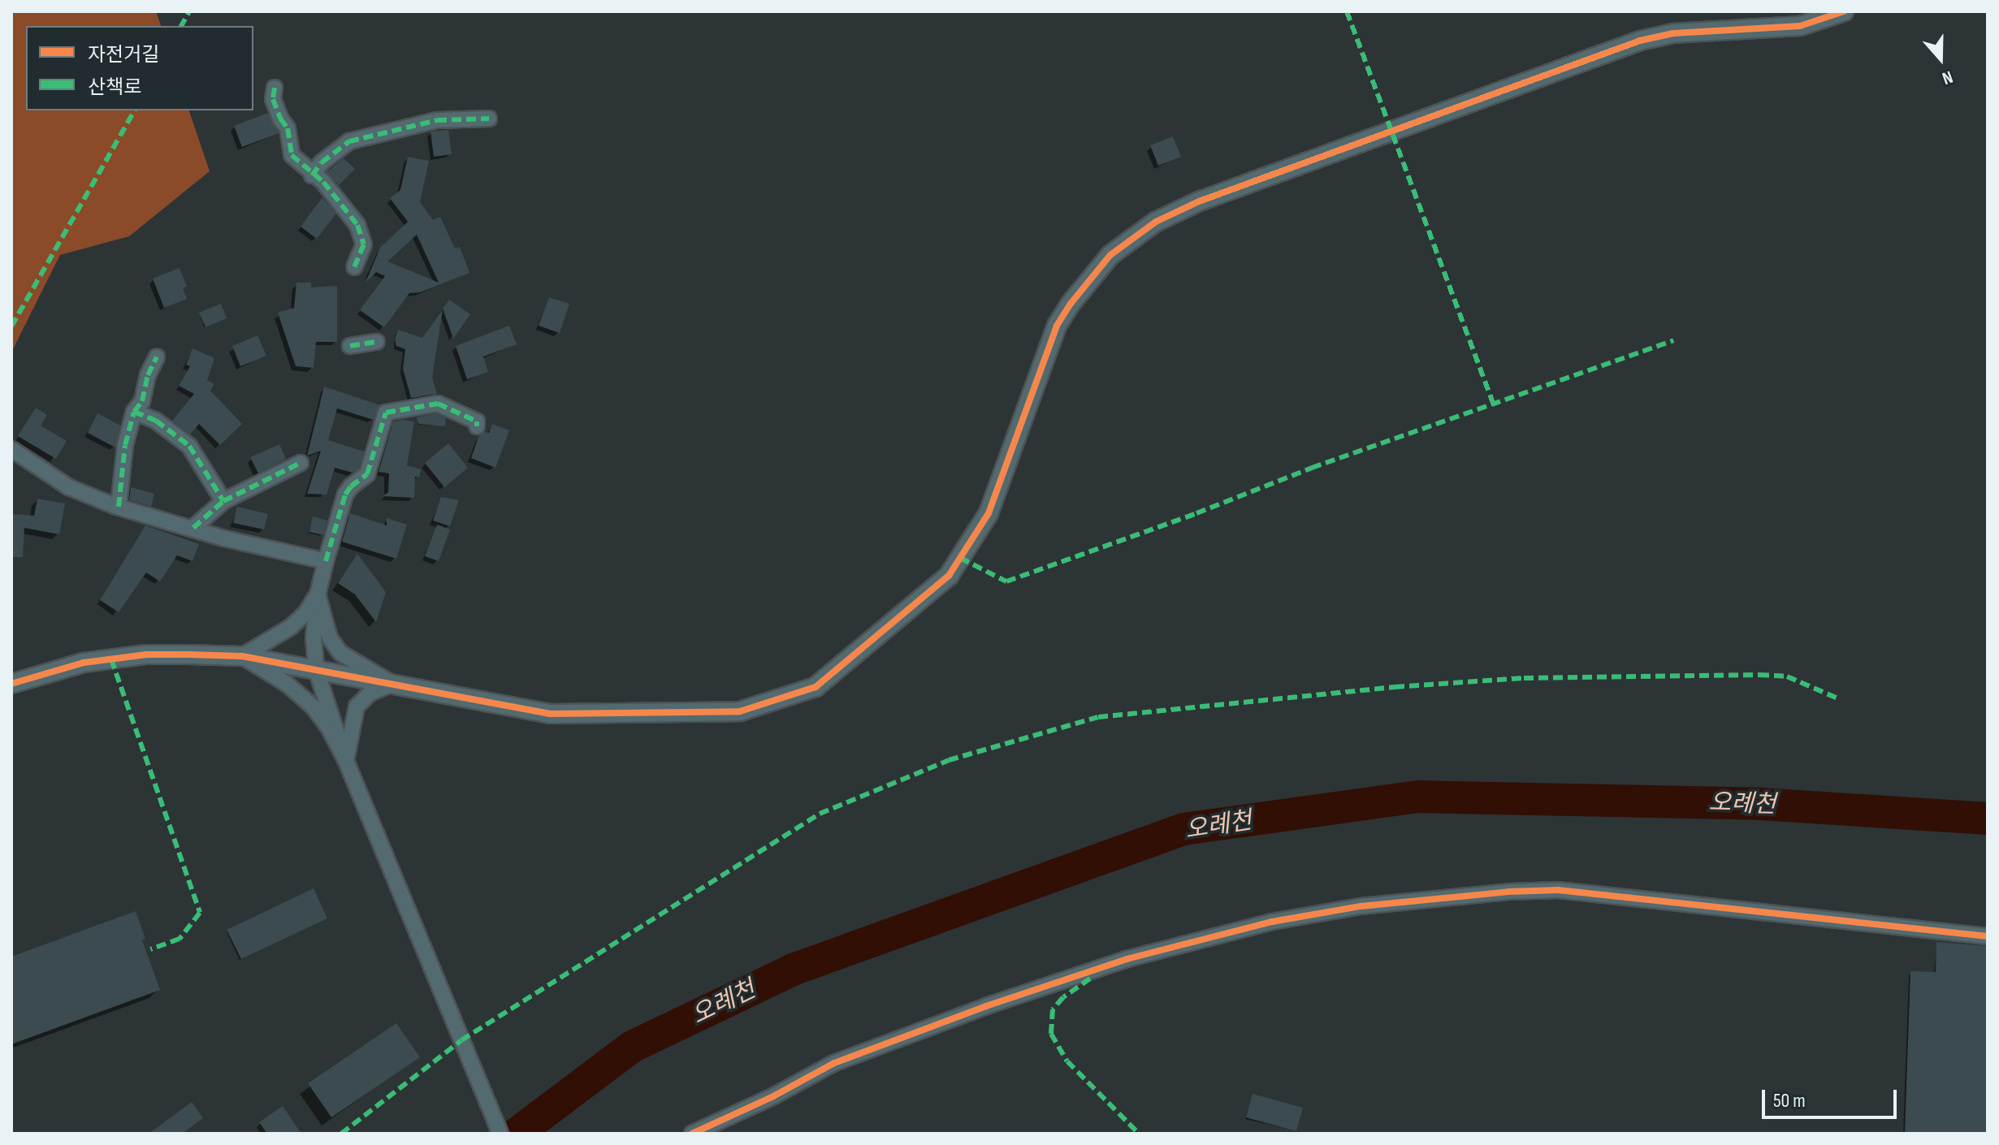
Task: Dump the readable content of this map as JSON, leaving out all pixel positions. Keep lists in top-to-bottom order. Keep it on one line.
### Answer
{"water":["오례천"],"legend":["자전거길","산책로"],"scale_bar":"50 m","north":"bottom"}
